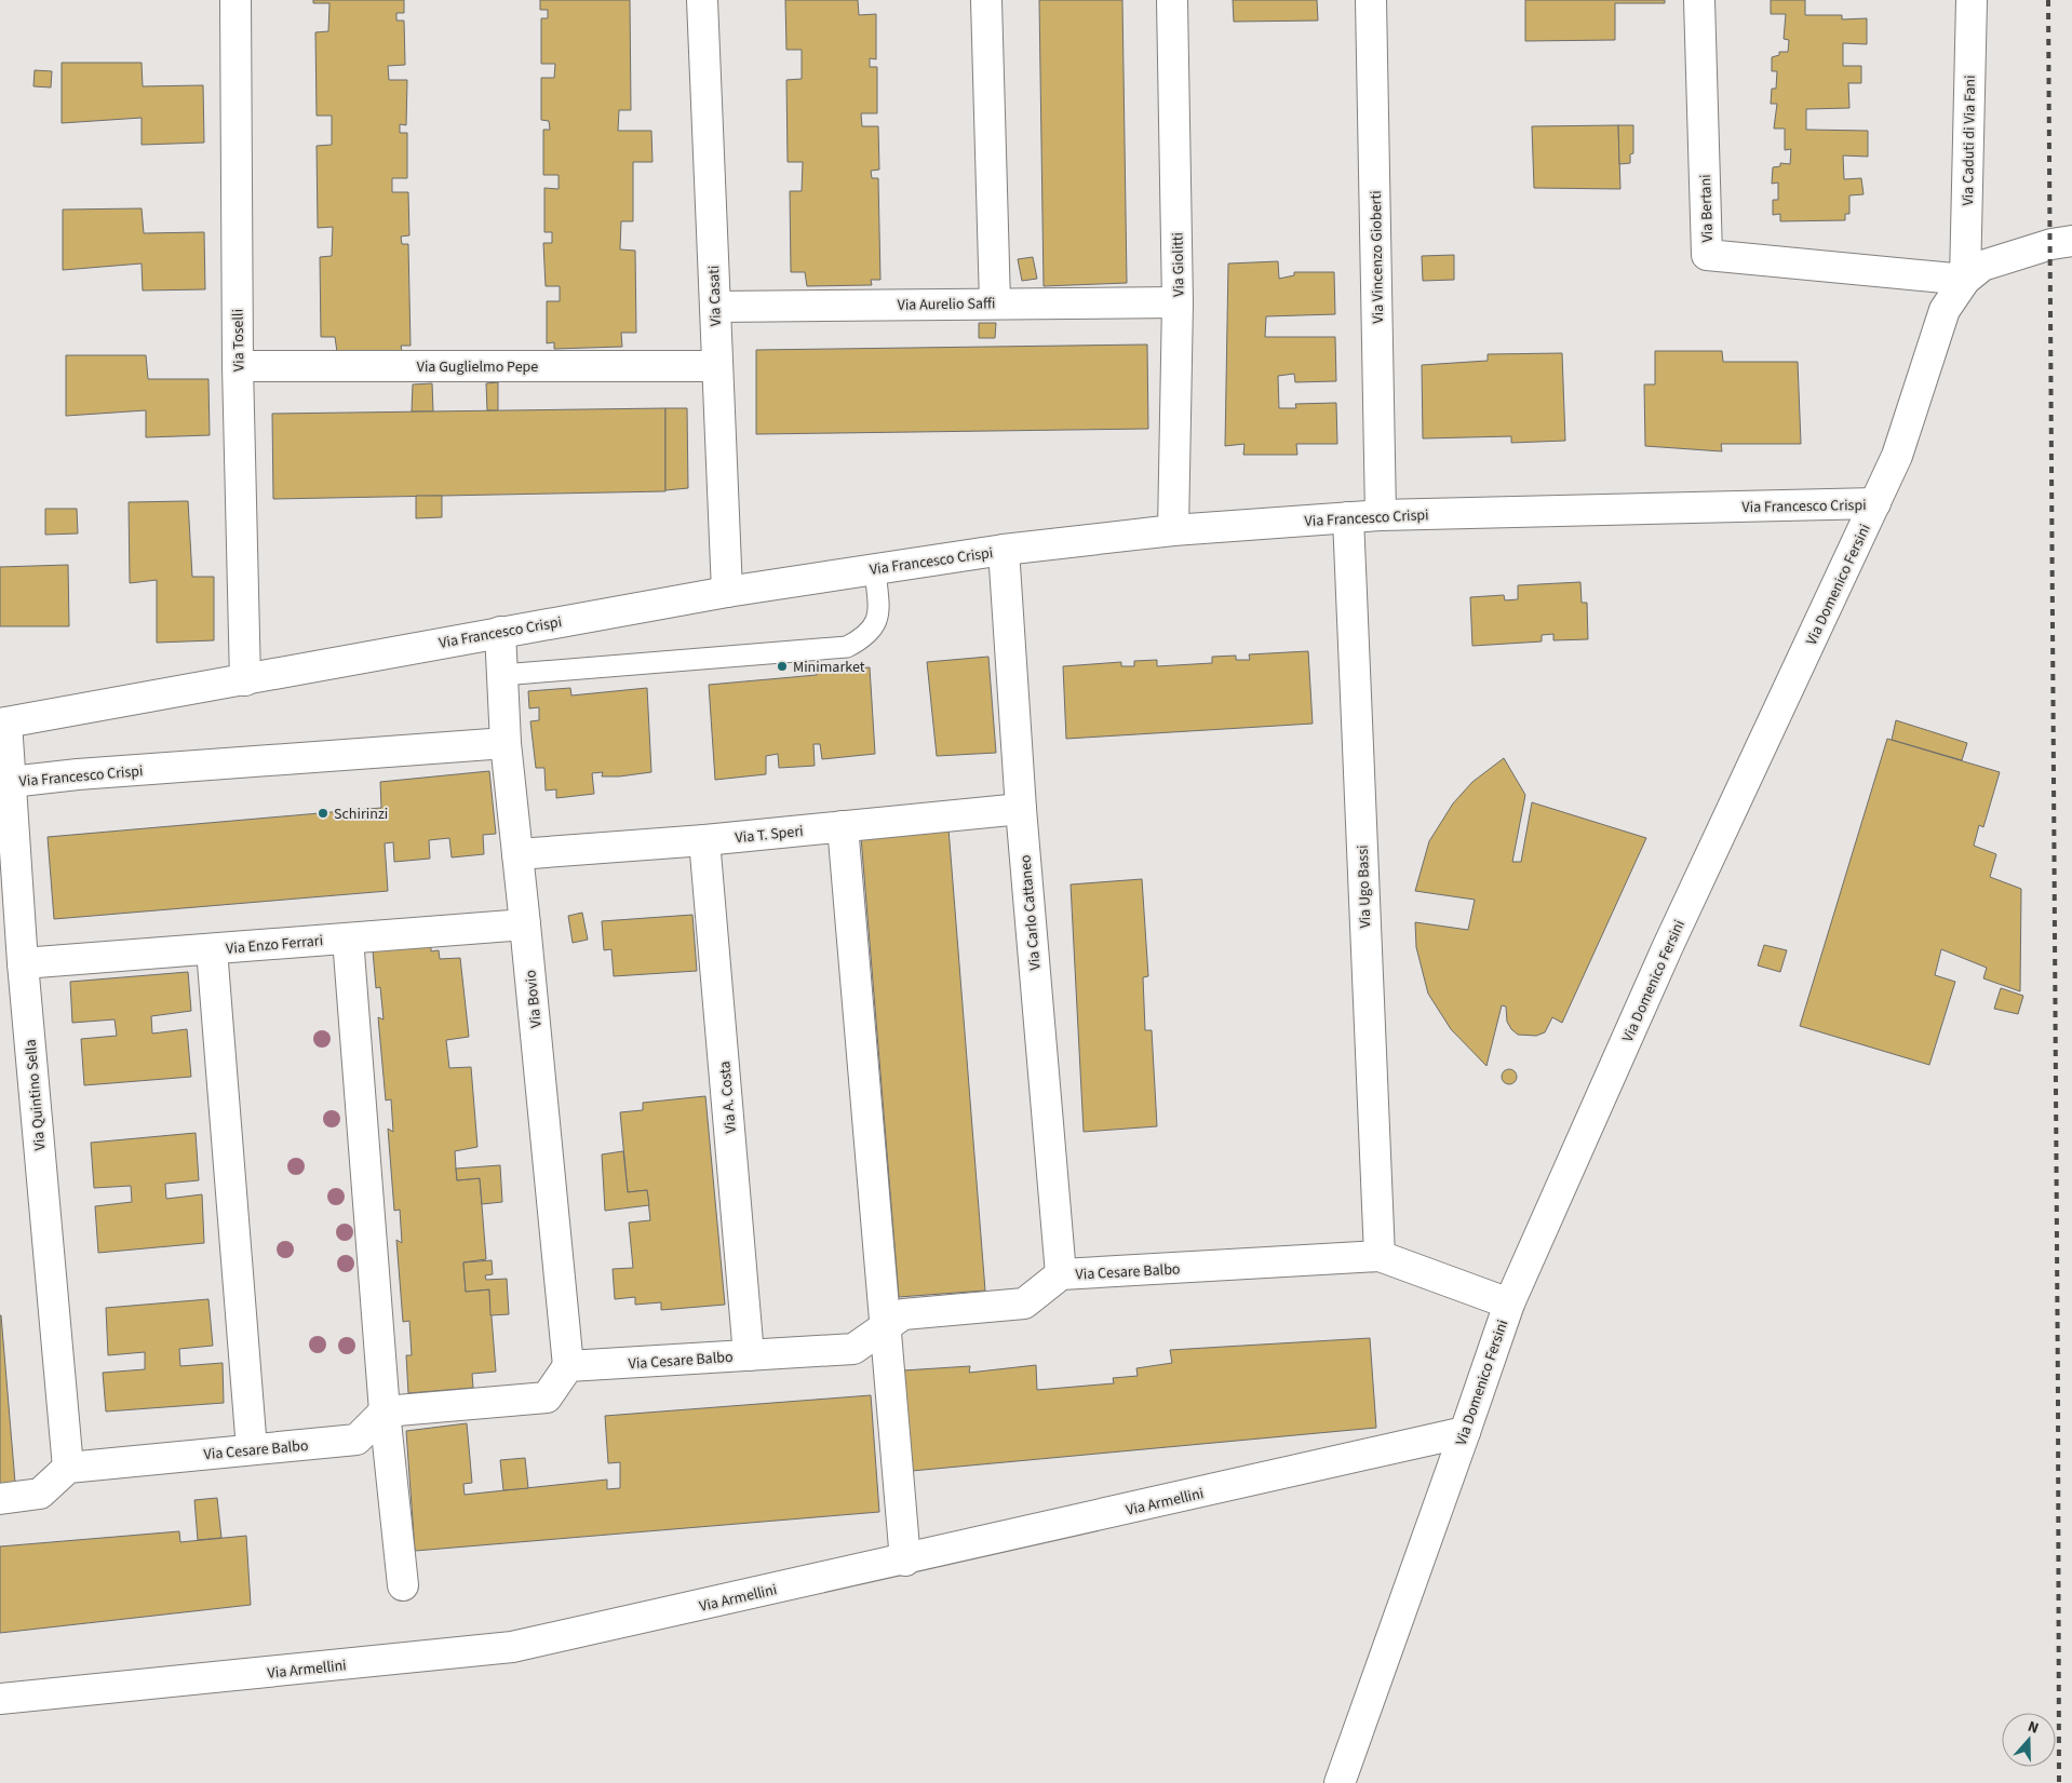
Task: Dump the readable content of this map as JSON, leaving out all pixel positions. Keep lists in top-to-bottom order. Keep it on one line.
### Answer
{"streets":{"street":["Via Caduti di Via Fani","Via Bertani","Via Vincenzo Gioberti","Via Giolitti","Via Casati","Via Aurelio Saffi","Via Toselli","Via Guglielmo Pepe","Via Francesco Crispi","Via Domenico Fersini","Via T. Speri","Via Ugo Bassi","Via Carlo Cattaneo","Via Enzo Ferrari","Via Bovio","Via Quintino Sella","Via A. Costa","Via Cesare Balbo","Via Armellini"]},"crossings":[["Via Caduti di Via Fani","Via Bertani"],["Via Caduti di Via Fani","Via Domenico Fersini"],["Via Bertani","Via Domenico Fersini"],["Via Vincenzo Gioberti","Via Francesco Crispi"],["Via Giolitti","Via Aurelio Saffi"],["Via Giolitti","Via Francesco Crispi"],["Via Casati","Via Aurelio Saffi"],["Via Casati","Via Guglielmo Pepe"],["Via Casati","Via Francesco Crispi"],["Via Toselli","Via Guglielmo Pepe"],["Via Toselli","Via Francesco Crispi"],["Via Francesco Crispi","Via Domenico Fersini"],["Via Francesco Crispi","Via Ugo Bassi"],["Via Francesco Crispi","Via Carlo Cattaneo"],["Via Francesco Crispi","Via Bovio"],["Via Francesco Crispi","Via Quintino Sella"],["Via Domenico Fersini","Via Armellini"],["Via T. Speri","Via Carlo Cattaneo"],["Via T. Speri","Via Bovio"],["Via T. Speri","Via A. Costa"],["Via Ugo Bassi","Via Cesare Balbo"],["Via Carlo Cattaneo","Via Cesare Balbo"],["Via Enzo Ferrari","Via Bovio"],["Via Enzo Ferrari","Via Quintino Sella"],["Via Bovio","Via Cesare Balbo"],["Via Quintino Sella","Via Cesare Balbo"],["Via A. Costa","Via Cesare Balbo"]],"places":["Minimarket","Schirinzi"],"north":"top"}
